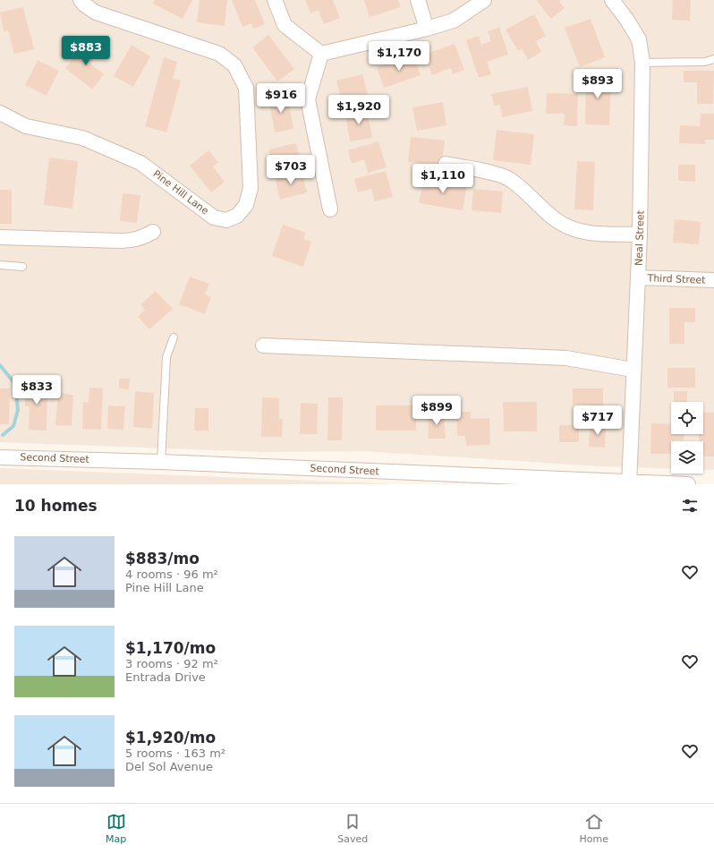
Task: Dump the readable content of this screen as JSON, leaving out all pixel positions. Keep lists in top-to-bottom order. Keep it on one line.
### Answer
{"streets":{"street":["Pine Hill Lane","Neal Street","Third Street","Second Street"]},"crossings":[["Neal Street","Third Street"],["Neal Street","Second Street"]],"page":{"price":["$883","$1,170","$893","$916","$1,920","$703","$1,110","$833","$899","$717"],"heading":"10 homes","list":[{"name":"$883/mo","note":"4 rooms · 96 m² · Pine Hill Lane"},{"name":"$1,170/mo","note":"3 rooms · 92 m² · Entrada Drive"},{"name":"$1,920/mo","note":"5 rooms · 163 m² · Del Sol Avenue"}],"tabs":["Map","Saved","Home"]}}
